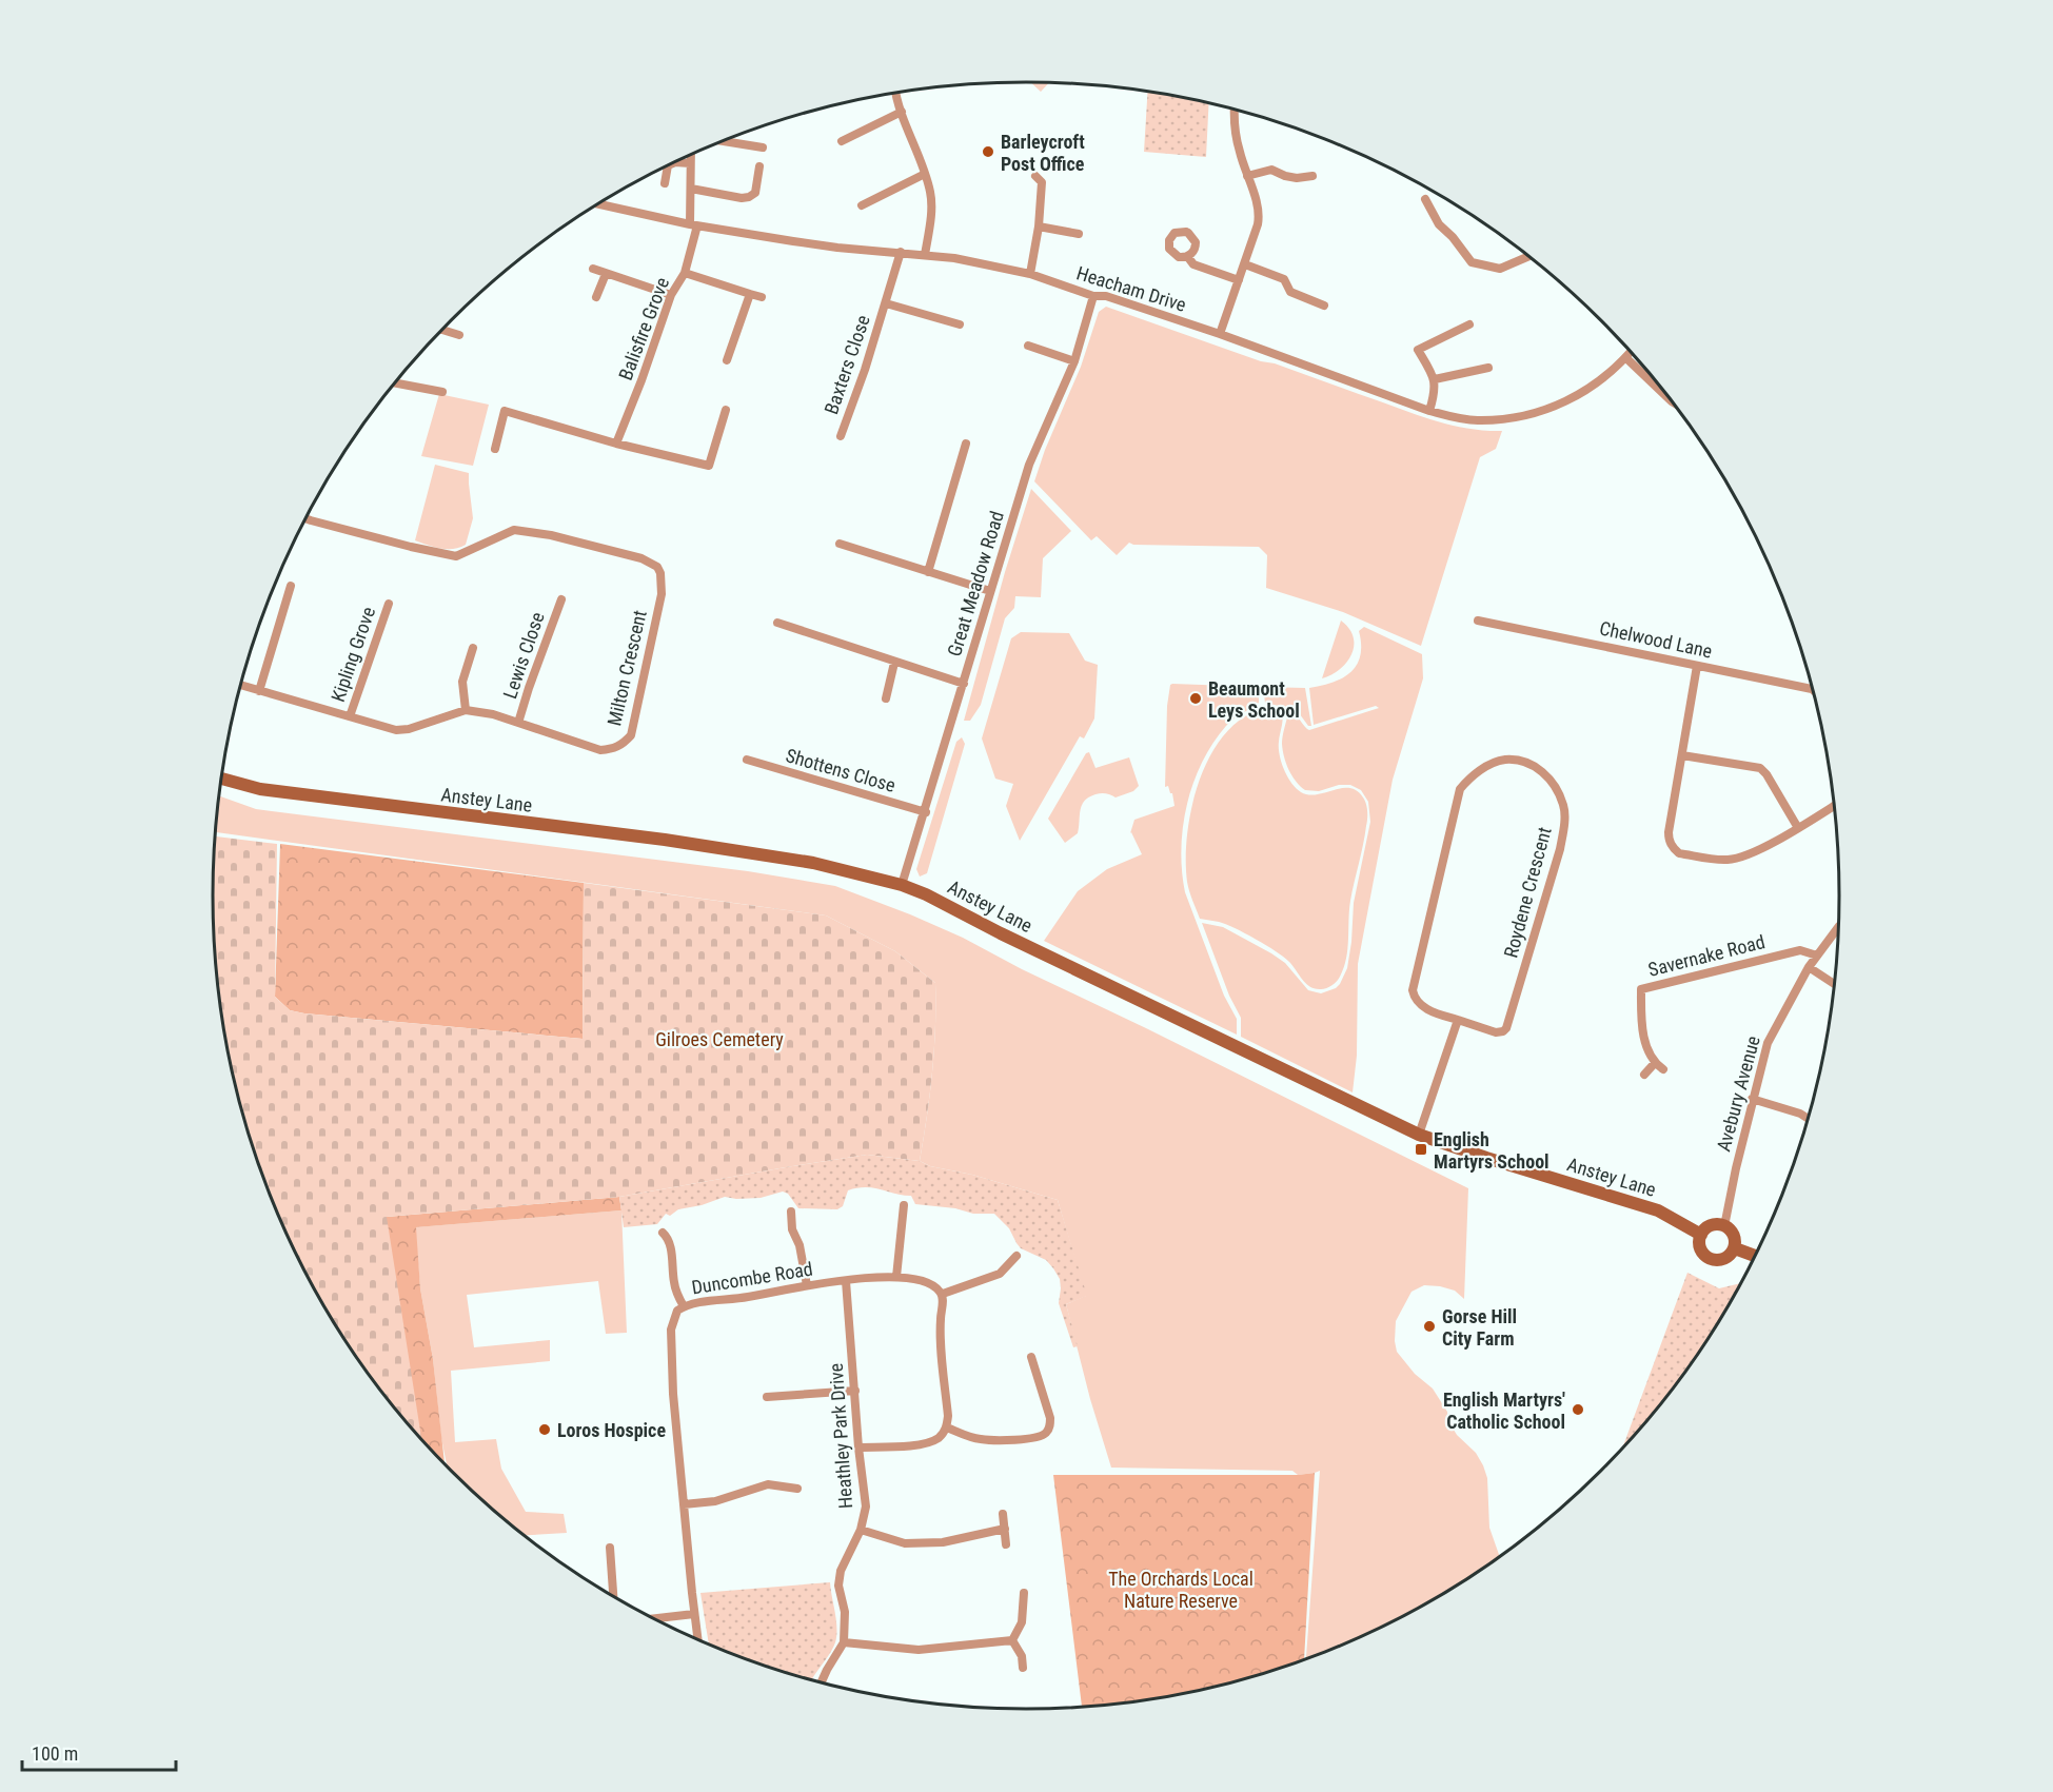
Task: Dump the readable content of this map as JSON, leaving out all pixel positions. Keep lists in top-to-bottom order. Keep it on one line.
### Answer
{"streets":{"main road":["Anstey Lane"],"street":["Heacham Drive","Balisfire Grove","Baxters Close","Great Meadow Road","Chelwood Lane","Kipling Grove","Lewis Close","Milton Crescent","Shottens Close","Roydene Crescent","Savernake Road","Avebury Avenue","Duncombe Road","Heathley Park Drive"]},"crossings":[["Heacham Drive","Balisfire Grove"],["Heacham Drive","Baxters Close"],["Heacham Drive","Great Meadow Road"],["Great Meadow Road","Shottens Close"],["Great Meadow Road","Anstey Lane"],["Kipling Grove","Milton Crescent"],["Lewis Close","Milton Crescent"],["Anstey Lane","Avebury Avenue"],["Savernake Road","Avebury Avenue"],["Duncombe Road","Heathley Park Drive"]],"parks":["Gilroes Cemetery","The Orchards Local Nature Reserve"],"places":{"other":["Barleycroft Post Office","Beaumont Leys School","Gorse Hill City Farm","English Martyrs' Catholic School","Loros Hospice"],"transit":["English Martyrs School"]},"scale_bar":"100 m"}
